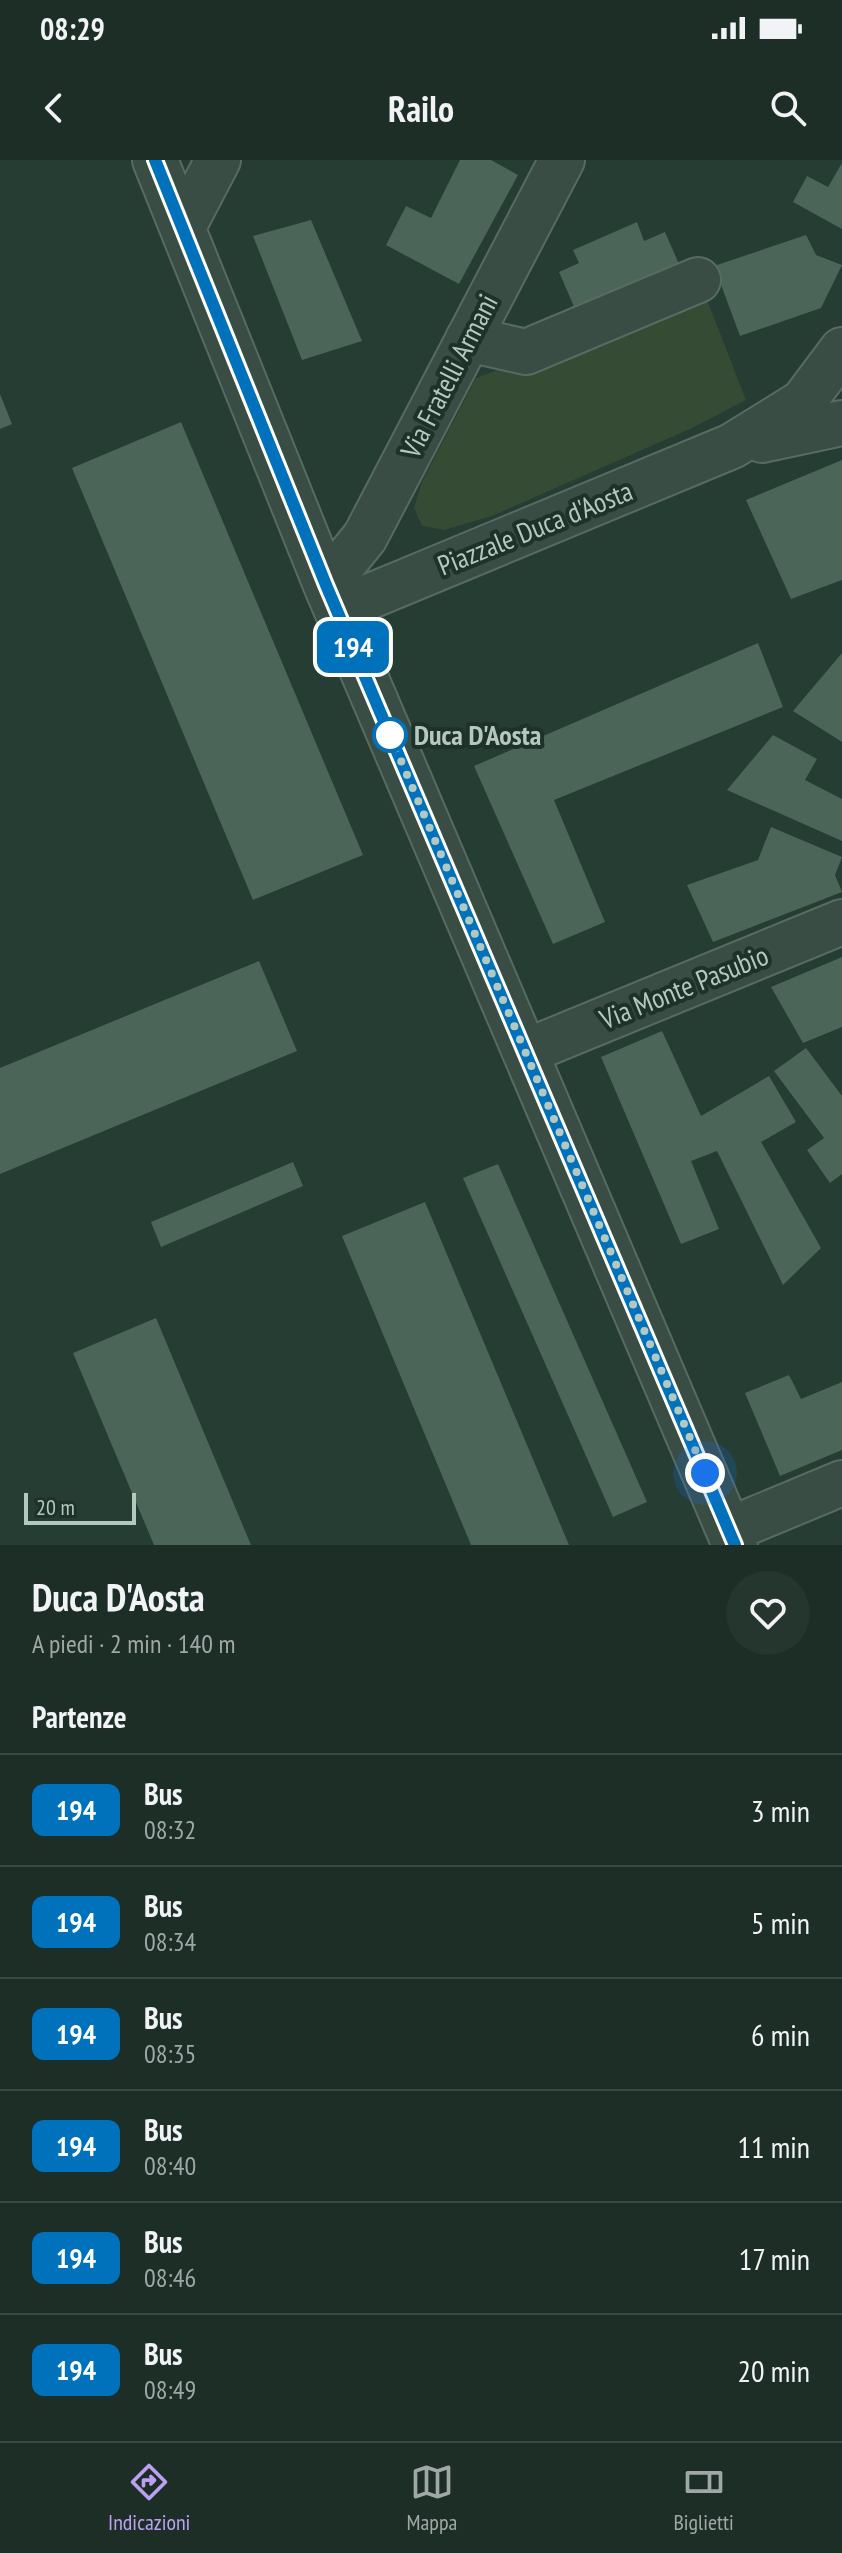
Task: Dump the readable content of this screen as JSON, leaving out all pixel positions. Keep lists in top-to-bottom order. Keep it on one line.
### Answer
{"streets":{"street":["Via Fratelli Armani","Piazzale Duca d'Aosta","Via Monte Pasubio"]},"crossings":[["Via Fratelli Armani","Piazzale Duca d'Aosta"]],"places":["Duca D'Aosta"],"lines":["bus line 194"],"scale_bar":"20 m","page":{"status":"08:29","header":"Railo","on_map":"194","scale":"20 m","heading":[["Duca D'Aosta","A piedi · 2 min · 140 m"],"Partenze"],"list":[{"mark":"194","name":"Bus","note":"08:32","value":"3 min"},{"mark":"194","name":"Bus","note":"08:34","value":"5 min"},{"mark":"194","name":"Bus","note":"08:35","value":"6 min"},{"mark":"194","name":"Bus","note":"08:40","value":"11 min"},{"mark":"194","name":"Bus","note":"08:46","value":"17 min"},{"mark":"194","name":"Bus","note":"08:49","value":"20 min"}],"tabs":["Indicazioni","Mappa","Biglietti"]}}
